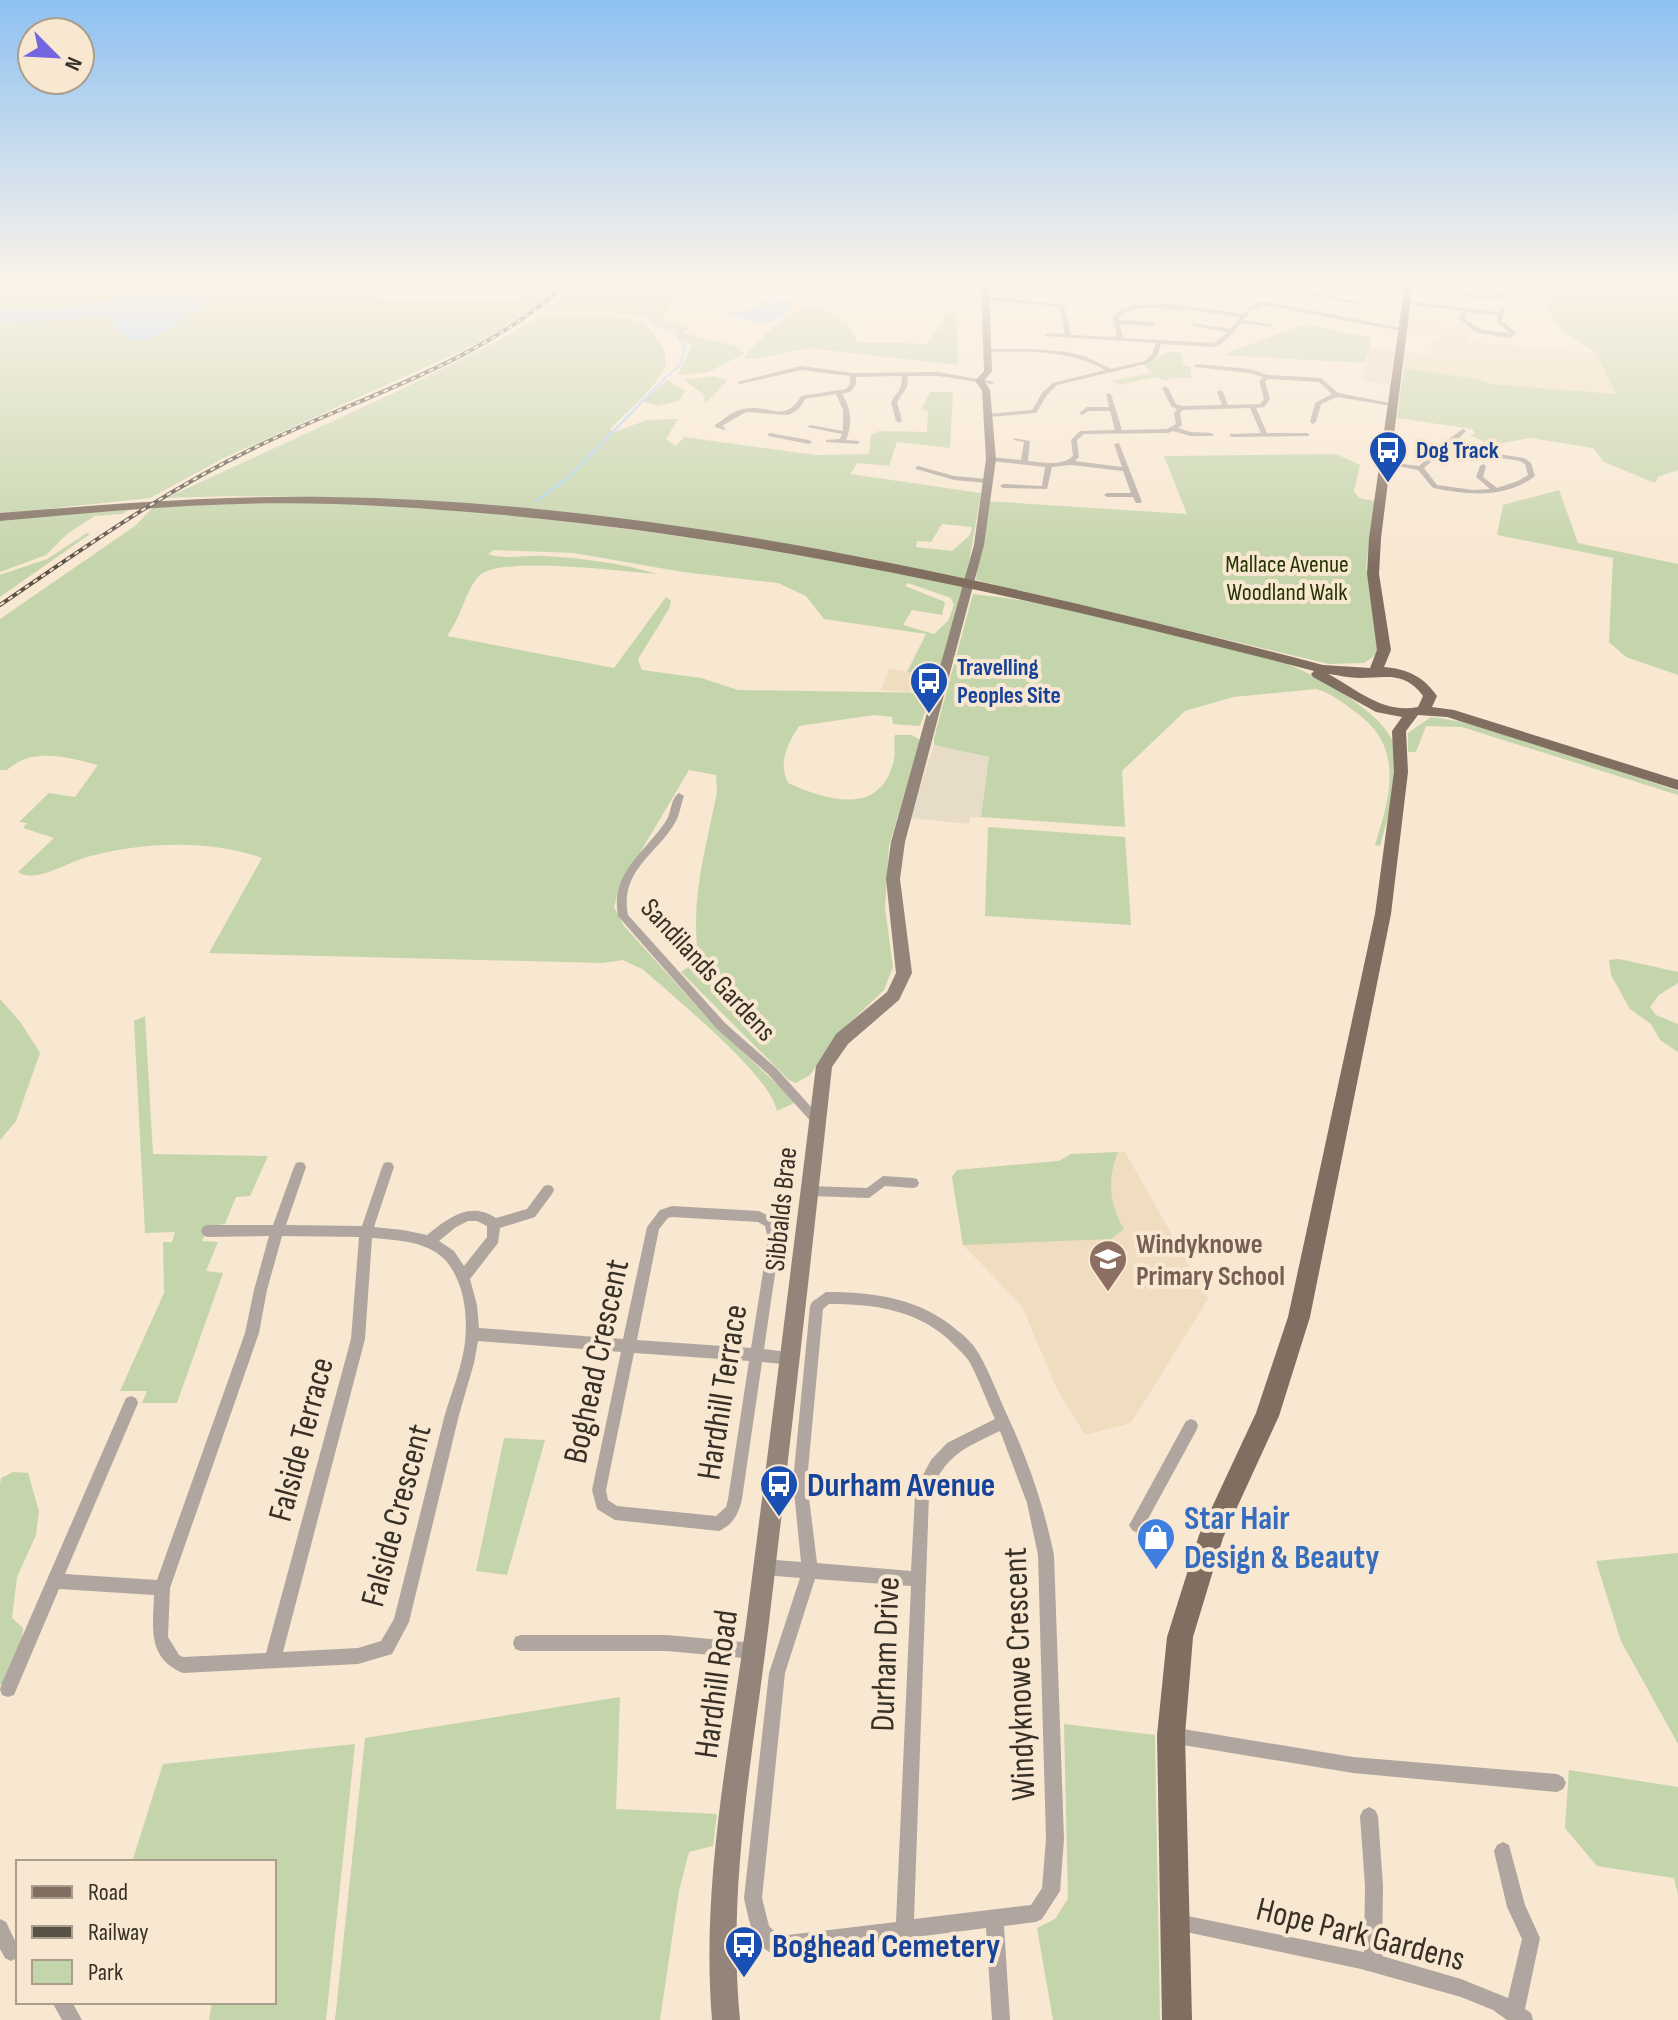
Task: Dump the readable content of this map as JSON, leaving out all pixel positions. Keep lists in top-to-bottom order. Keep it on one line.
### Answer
{"streets":{"main road":["Sibbalds Brae","Hardhill Road"],"street":["Sandilands Gardens","Boghead Crescent","Hardhill Terrace","Falside Terrace","Falside Crescent","Durham Drive","Windyknowe Crescent","Hope Park Gardens"]},"crossings":[["Sandilands Gardens","Sibbalds Brae"],["Sibbalds Brae","Hardhill Road"],["Boghead Crescent","Hardhill Terrace"],["Falside Terrace","Falside Crescent"],["Durham Drive","Windyknowe Crescent"]],"parks":["Mallace Avenue Woodland Walk"],"places":{"bus stop":["Dog Track","Travelling Peoples Site","Durham Avenue","Boghead Cemetery"],"school or university":["Windyknowe Primary School"],"shop":["Star Hair Design & Beauty"]},"legend":["Road","Railway","Park"],"north":"bottom right"}
